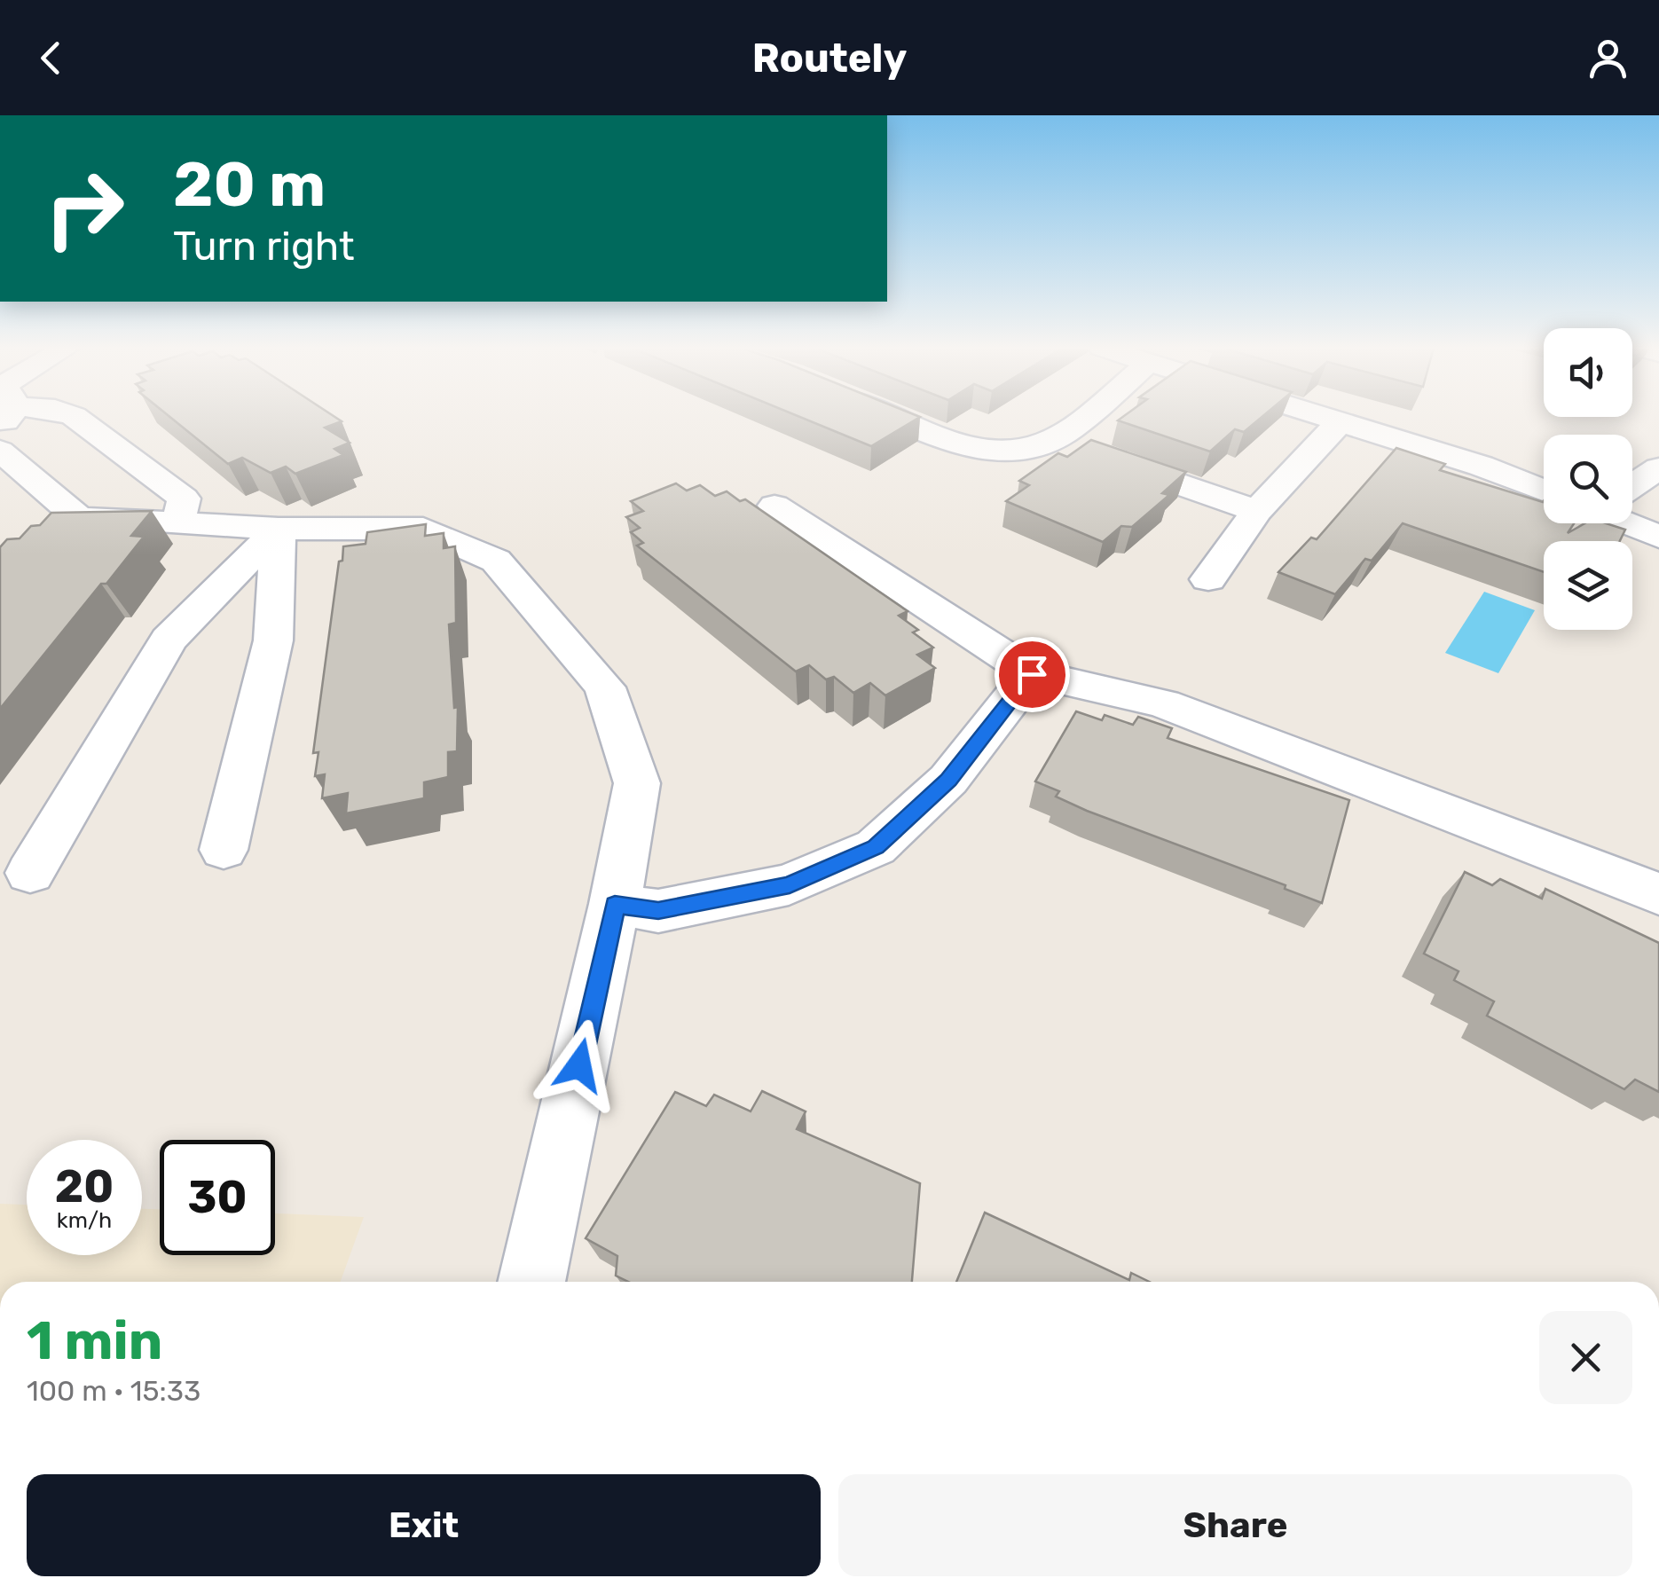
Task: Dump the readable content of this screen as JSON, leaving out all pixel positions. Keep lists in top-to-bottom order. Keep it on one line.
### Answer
{"page":{"header":"Routely","turn":["20 m","Turn right"],"speed":"20 km/h","limit":"30","heading":["1 min","100 m · 15:33"],"buttons":["Exit","Share"]}}
